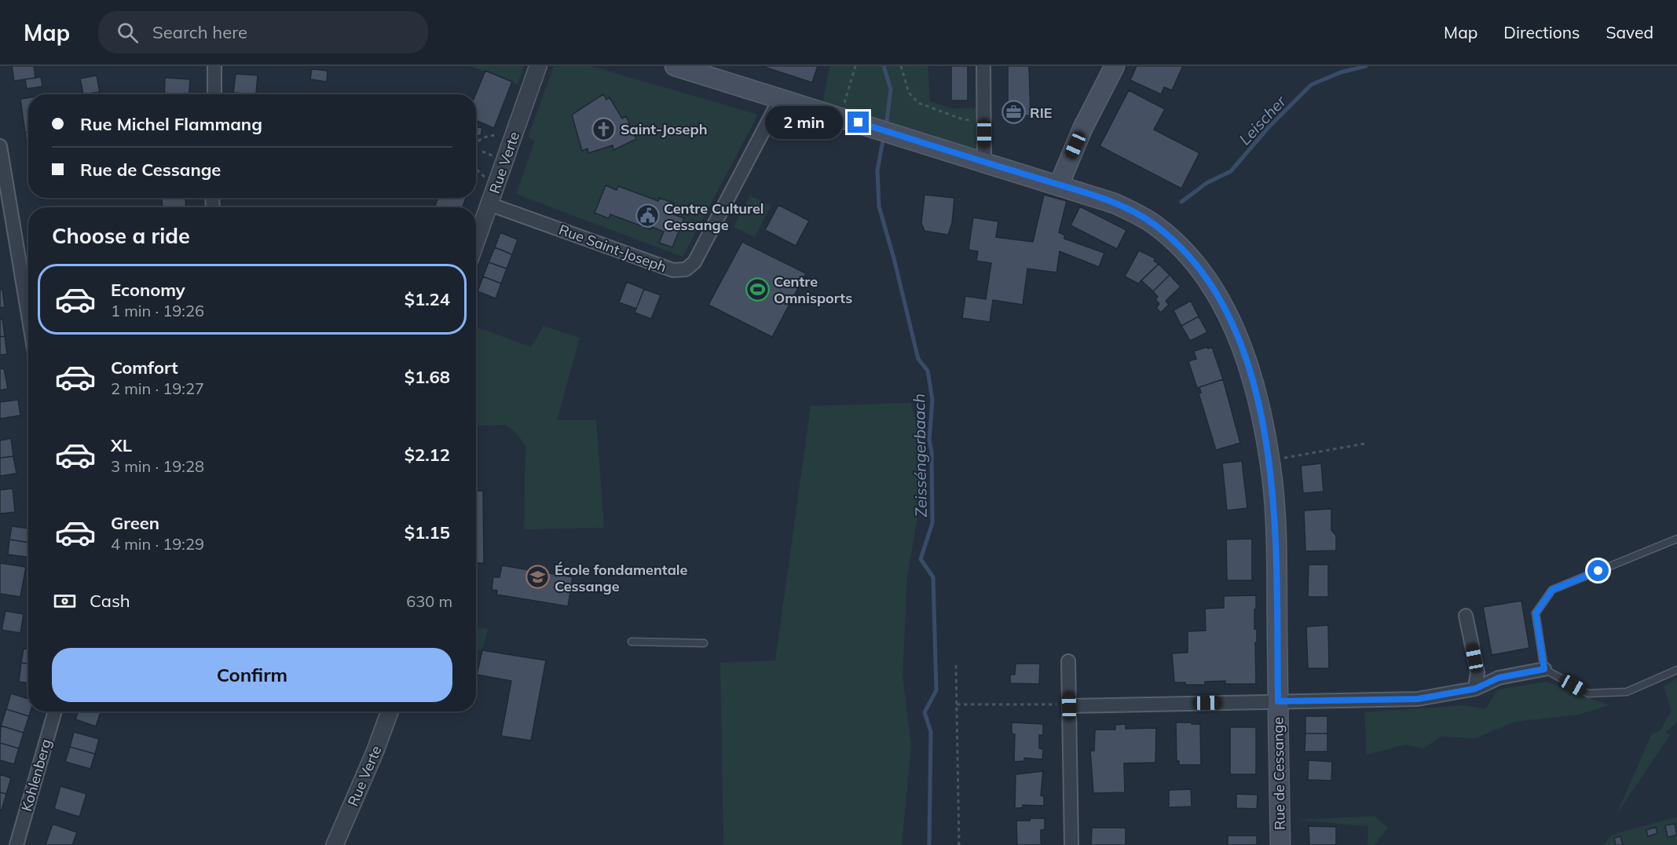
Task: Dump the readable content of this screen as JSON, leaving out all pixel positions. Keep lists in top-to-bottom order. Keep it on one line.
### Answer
{"streets":{"main road":["Rue de Cessange"],"street":["Rue Verte","Rue Saint-Joseph","Kohlenberg"]},"crossings":[["Rue Verte","Rue Saint-Joseph"],["Rue Saint-Joseph","Rue de Cessange"]],"water":["Leischer","Zeisséngerbaach"],"places":{"office":["RIE"],"church":["Saint-Joseph"],"public building":["Centre Culturel Cessange"],"sports":["Centre Omnisports"],"school or university":["École fondamentale Cessange"]},"page":{"header":"Map","search":"Search here","nav":["Map","Directions","Saved"],"banner":["Rue Michel Flammang","Rue de Cessange"],"bubble":"2 min","heading":"Choose a ride","list":[{"name":"Economy","note":"1 min · 19:26","value":"$1.24"},{"name":"Comfort","note":"2 min · 19:27","value":"$1.68"},{"name":"XL","note":"3 min · 19:28","value":"$2.12"},{"name":"Green","note":"4 min · 19:29","value":"$1.15"}],"pay":["Cash","630 m"],"buttons":"Confirm"}}
